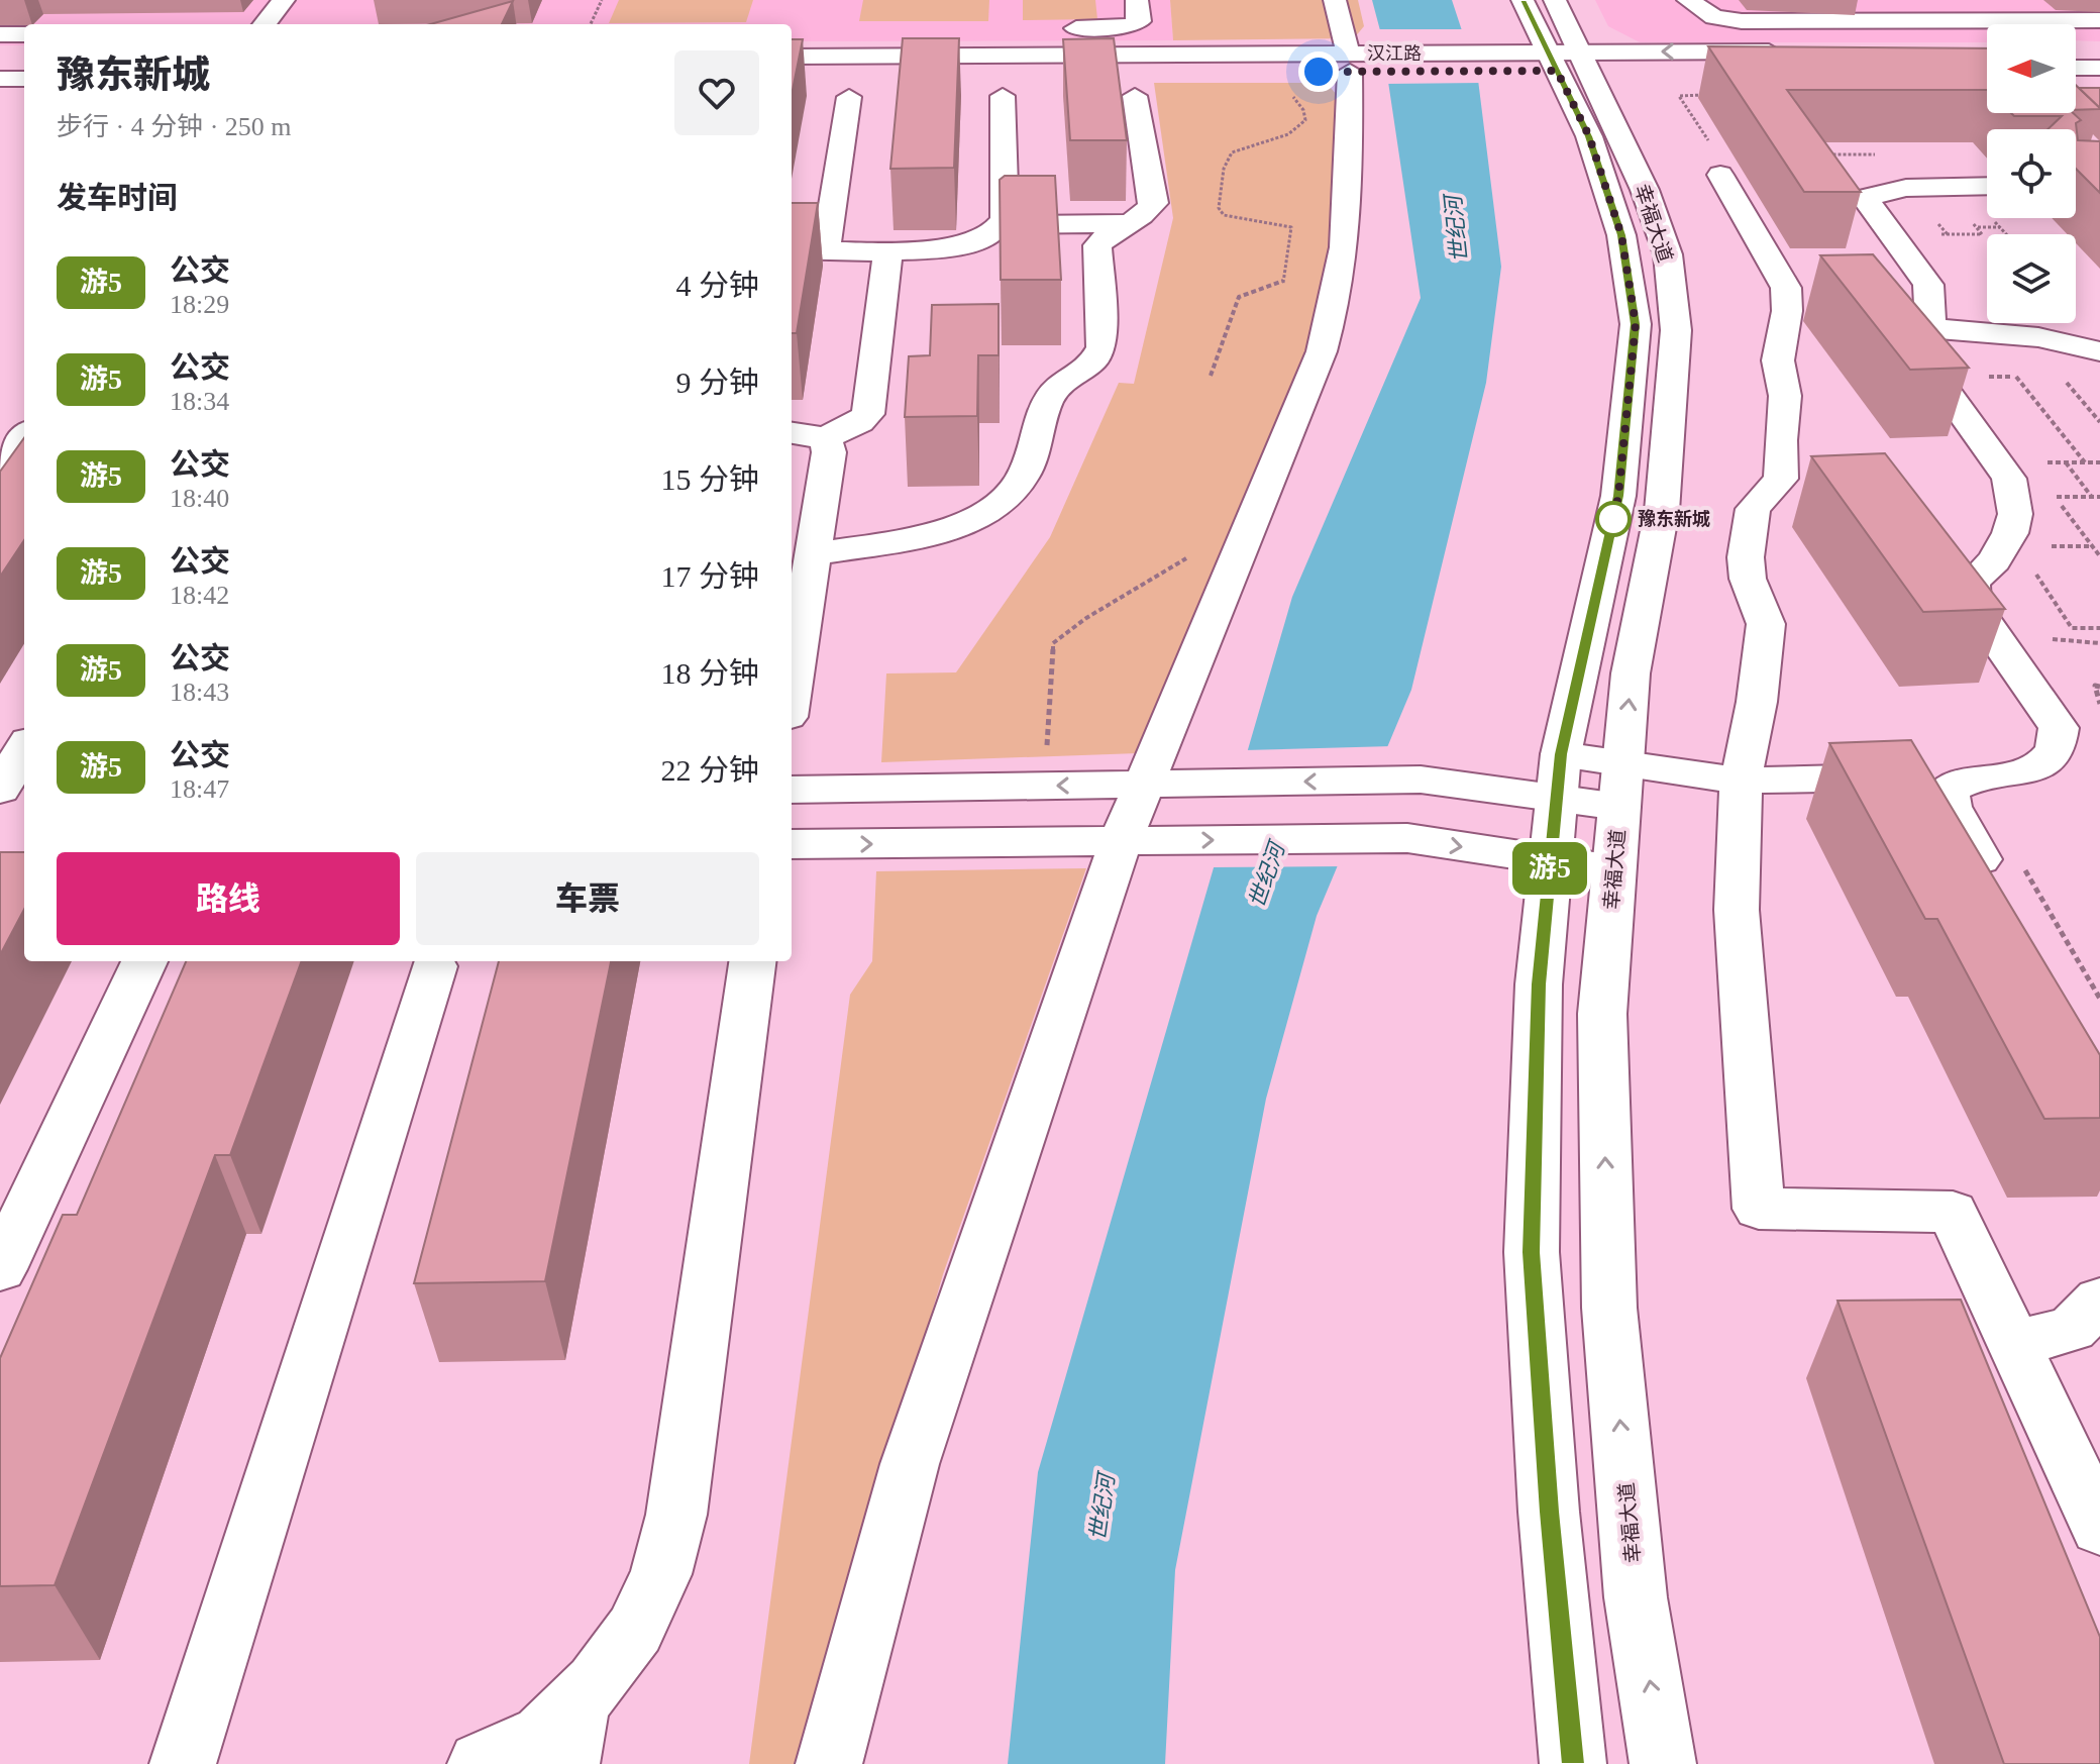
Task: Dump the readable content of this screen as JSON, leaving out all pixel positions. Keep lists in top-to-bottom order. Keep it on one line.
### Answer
{"streets":{"main road":["汉江路","幸福大道"]},"crossings":[["汉江路","幸福大道"]],"water":["世纪河"],"places":["豫东新城"],"lines":["bus line 游5"],"north":"left","page":{"on_map":"游5","heading":[["豫东新城","步行 · 4 分钟 · 250 m"],"发车时间"],"list":[{"mark":"游5","name":"公交","note":"18:29","value":"4 分钟"},{"mark":"游5","name":"公交","note":"18:34","value":"9 分钟"},{"mark":"游5","name":"公交","note":"18:40","value":"15 分钟"},{"mark":"游5","name":"公交","note":"18:42","value":"17 分钟"},{"mark":"游5","name":"公交","note":"18:43","value":"18 分钟"},{"mark":"游5","name":"公交","note":"18:47","value":"22 分钟"}],"buttons":["路线","车票"]}}
